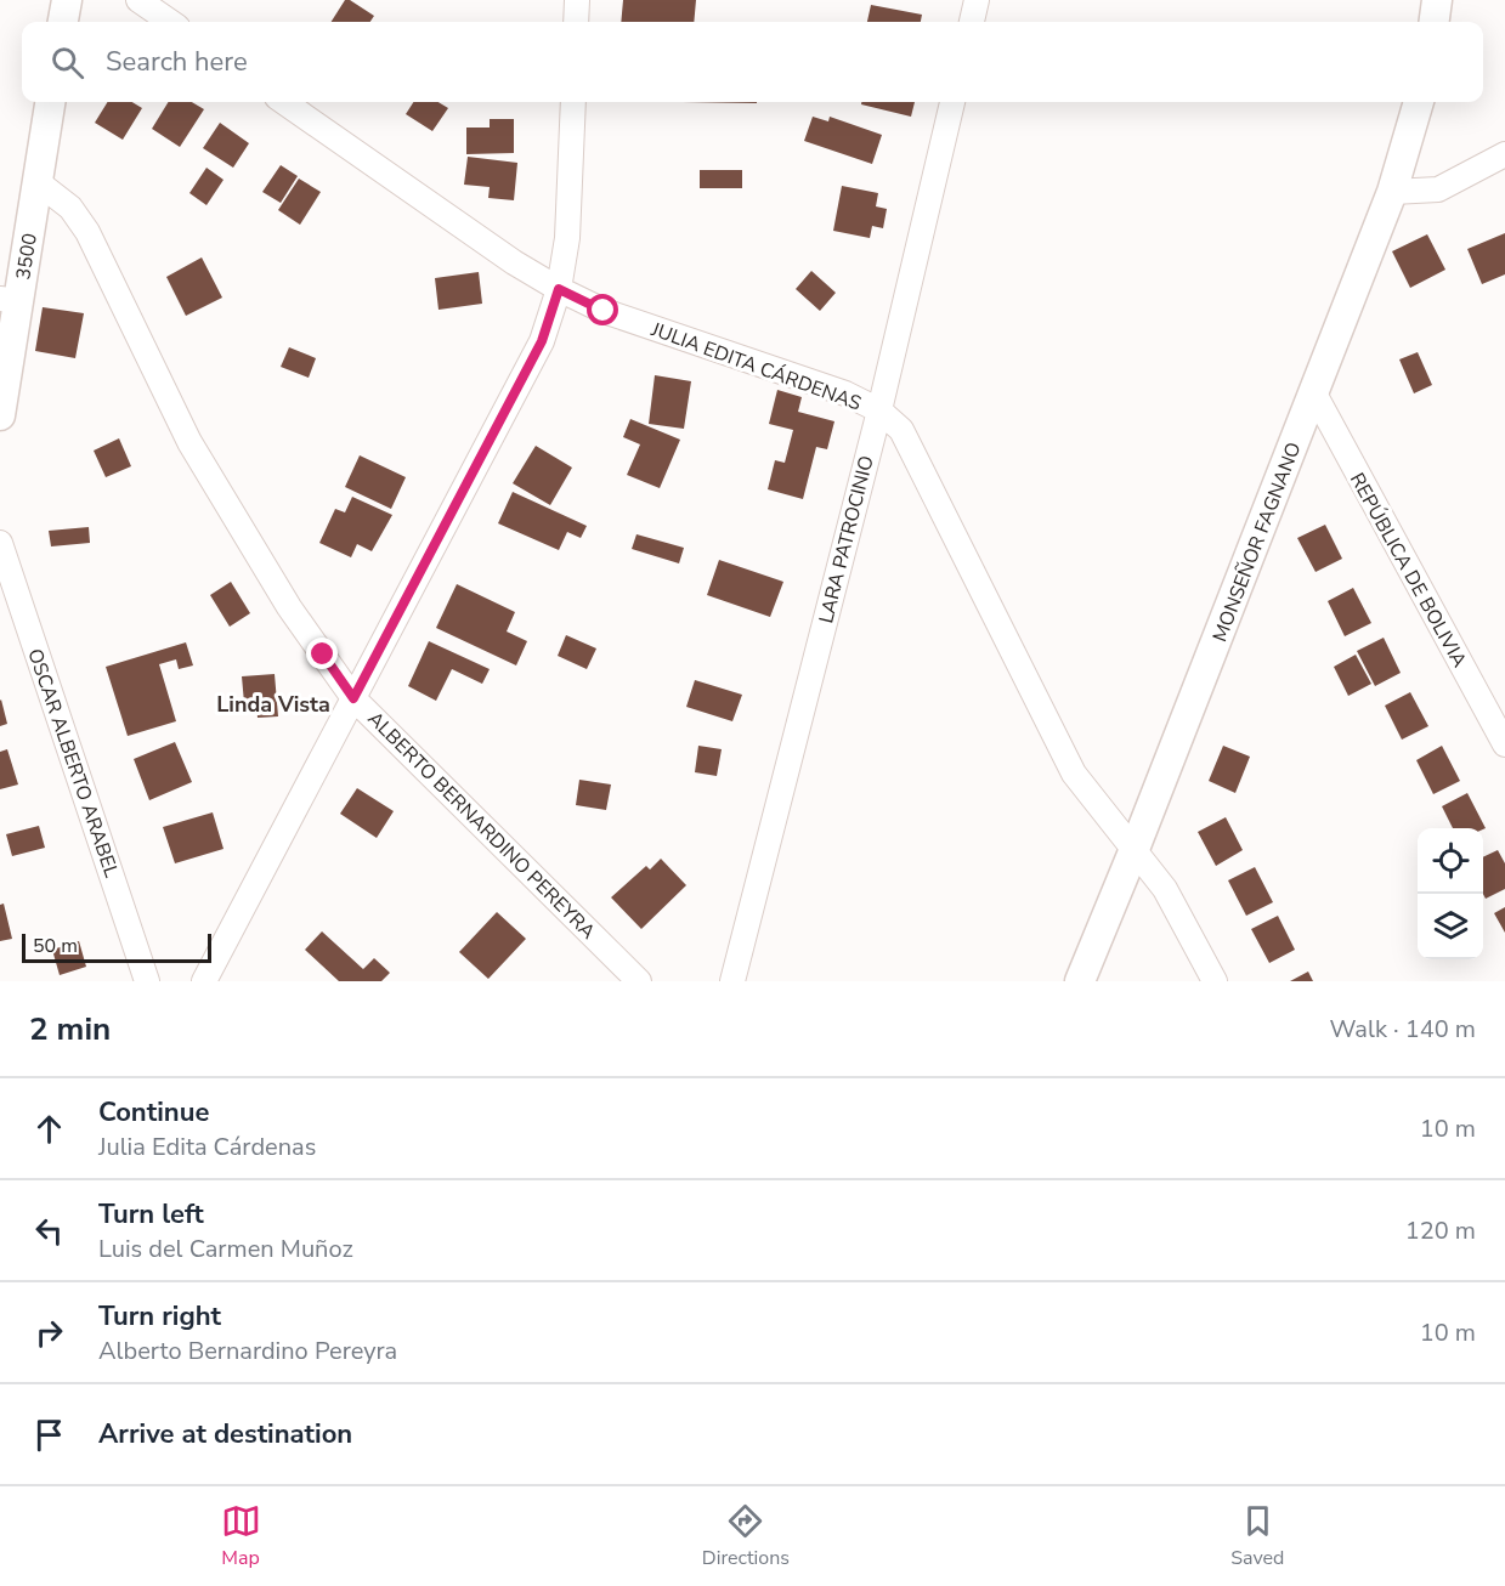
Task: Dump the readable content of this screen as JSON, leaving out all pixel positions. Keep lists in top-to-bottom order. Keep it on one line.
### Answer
{"streets":{"street":["3500","JULIA EDITA CÁRDENAS","LARA PATROCINIO","MONSEÑOR FAGNANO","REPÚBLICA DE BOLIVIA","OSCAR ALBERTO ARABEL","ALBERTO BERNARDINO PEREYRA"]},"crossings":[["3500","ALBERTO BERNARDINO PEREYRA"],["JULIA EDITA CÁRDENAS","LARA PATROCINIO"],["JULIA EDITA CÁRDENAS","MONSEÑOR FAGNANO"],["MONSEÑOR FAGNANO","REPÚBLICA DE BOLIVIA"]],"districts":["Linda Vista"],"scale_bar":"50 m","page":{"search":"Search here","scale":"50 m","heading":["2 min","Walk · 140 m"],"list":[["Continue","Julia Edita Cárdenas","10 m"],["Turn left","Luis del Carmen Muñoz","120 m"],["Turn right","Alberto Bernardino Pereyra","10 m"],"Arrive at destination"],"nav":["Map","Directions","Saved"]}}
